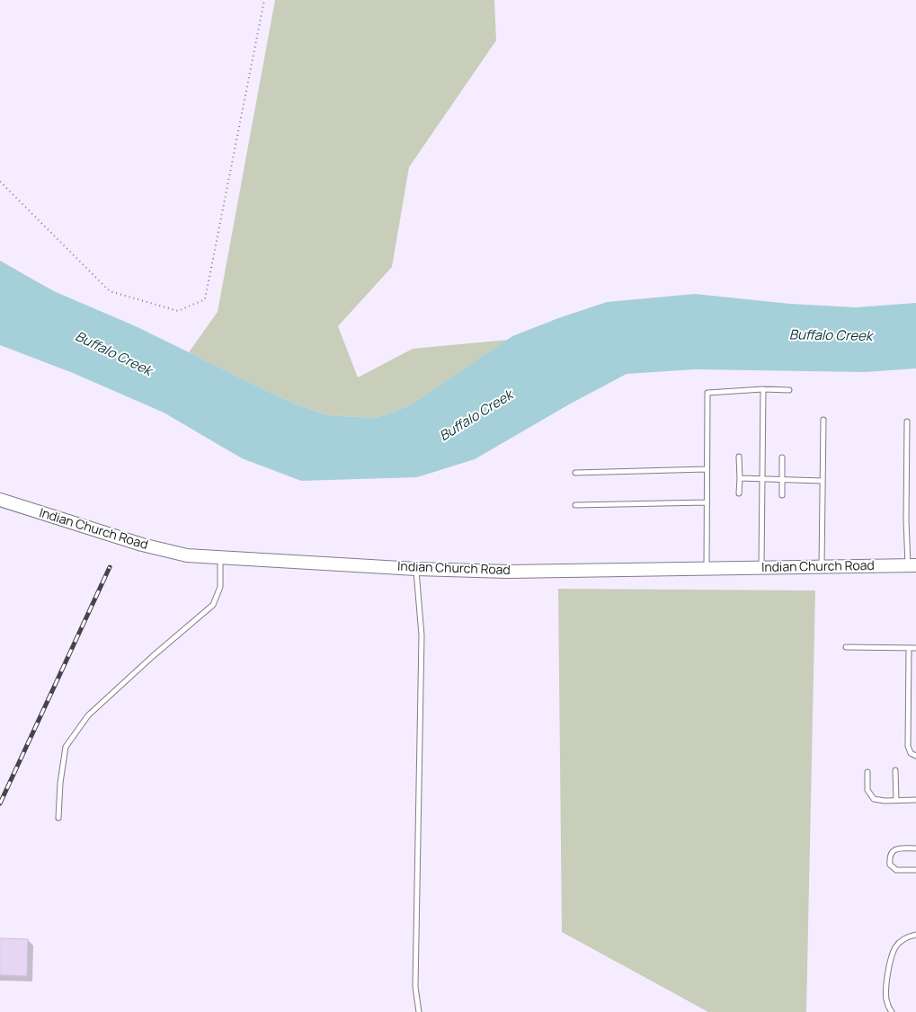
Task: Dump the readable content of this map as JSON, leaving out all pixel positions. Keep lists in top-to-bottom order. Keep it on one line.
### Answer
{"streets":{"street":["Indian Church Road"]},"water":["Buffalo Creek"]}
